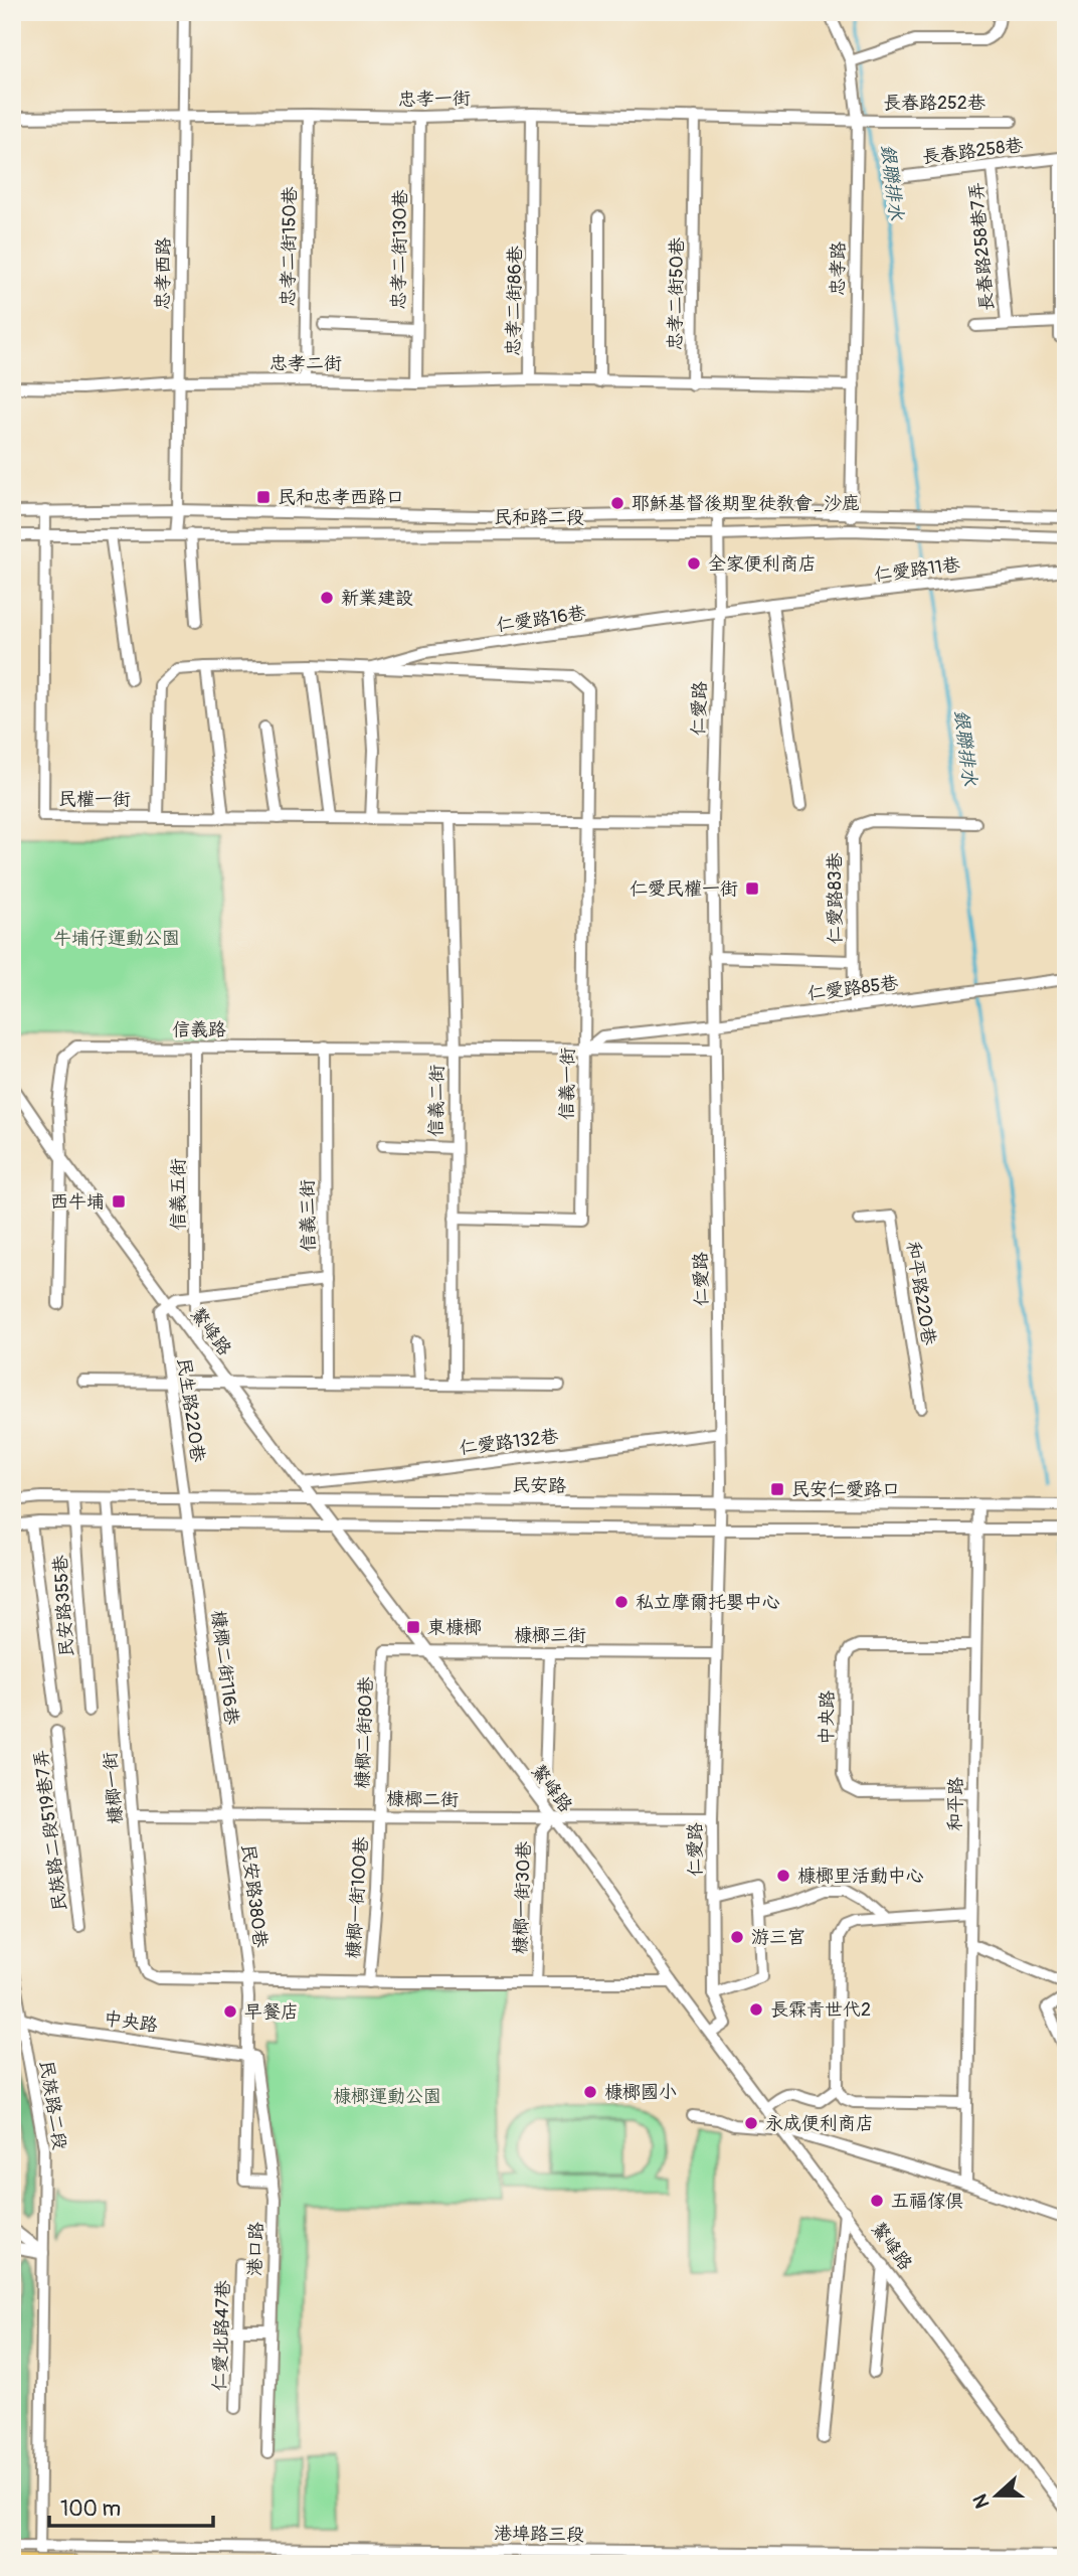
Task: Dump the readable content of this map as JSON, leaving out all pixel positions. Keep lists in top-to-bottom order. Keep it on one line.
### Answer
{"streets":{"street":["忠孝一街","長春路252巷","長春路258巷","忠孝二街150巷","長春路258巷7弄","忠孝二街130巷","忠孝路","忠孝西路","忠孝二街50巷","忠孝二街86巷","忠孝二街","民和路二段","仁愛路11巷","仁愛路16巷","仁愛路","民權一街","仁愛路83巷","仁愛路85巷","信義路","信義一街","信義二街","信義五街","信義三街","和平路220巷","鰲峰路","民生路220巷","仁愛路132巷","民安路","民安路355巷","槺榔三街","槺榔二街116巷","中央路","槺榔二街80巷","槺榔一街","槺榔二街","和平路","民族路二段519巷7弄","民安路380巷","槺榔一街100巷","槺榔一街30巷","民族路二段","港口路","仁愛北路47巷","港埠路三段"]},"crossings":[["忠孝一街","長春路252巷"],["忠孝一街","忠孝二街150巷"],["忠孝一街","忠孝二街130巷"],["忠孝一街","忠孝路"],["忠孝一街","忠孝西路"],["忠孝一街","忠孝二街50巷"],["忠孝一街","忠孝二街86巷"],["長春路252巷","忠孝路"],["長春路258巷","長春路258巷7弄"],["忠孝二街150巷","忠孝二街"],["忠孝二街130巷","忠孝二街"],["忠孝路","忠孝二街"],["忠孝路","民和路二段"],["忠孝西路","忠孝二街"],["忠孝西路","民和路二段"],["忠孝二街50巷","忠孝二街"],["忠孝二街86巷","忠孝二街"],["民和路二段","仁愛路"],["民和路二段","民權一街"],["仁愛路11巷","仁愛路16巷"],["仁愛路11巷","仁愛路"],["仁愛路16巷","仁愛路"],["仁愛路16巷","民權一街"],["仁愛路","民權一街"],["仁愛路","仁愛路85巷"],["仁愛路","信義路"],["仁愛路","鰲峰路"],["仁愛路","仁愛路132巷"],["仁愛路","民安路"],["仁愛路","槺榔三街"],["仁愛路","槺榔二街"],["民權一街","信義一街"],["民權一街","信義二街"],["仁愛路83巷","仁愛路85巷"],["仁愛路85巷","信義路"],["信義路","信義一街"],["信義路","信義二街"],["信義路","信義五街"],["信義路","信義三街"],["信義路","鰲峰路"],["信義一街","信義二街"],["信義五街","鰲峰路"],["鰲峰路","民生路220巷"],["鰲峰路","仁愛路132巷"],["鰲峰路","民安路"],["鰲峰路","槺榔三街"],["鰲峰路","槺榔一街"],["鰲峰路","槺榔二街"],["鰲峰路","槺榔一街30巷"],["民生路220巷","民安路"],["民生路220巷","槺榔二街116巷"],["民安路","民安路355巷"],["民安路","槺榔一街"],["民安路","和平路"],["槺榔三街","槺榔二街80巷"],["槺榔二街116巷","槺榔二街"],["槺榔二街116巷","民安路380巷"],["中央路","和平路"],["中央路","民族路二段"],["中央路","港口路"],["槺榔二街80巷","槺榔二街"],["槺榔二街80巷","槺榔一街100巷"],["槺榔一街","槺榔二街"],["槺榔一街","民安路380巷"],["槺榔一街","槺榔一街100巷"],["槺榔一街","槺榔一街30巷"],["槺榔二街","民安路380巷"],["槺榔二街","槺榔一街100巷"],["槺榔二街","槺榔一街30巷"],["民族路二段","港埠路三段"]],"water":["銀聯排水"],"parks":["牛埔仔運動公園","槺榔運動公園"],"places":{"transit":["民和忠孝西路口","仁愛民權一街","西牛埔","民安仁愛路口","東槺榔"],"other":["耶穌基督後期聖徒教會_沙鹿","全家便利商店","新業建設","私立摩爾托嬰中心","槺榔里活動中心","游三宮","長霖青世代2","早餐店","槺榔國小","永成便利商店","五福傢俱"]},"scale_bar":"100 m","north":"left"}
